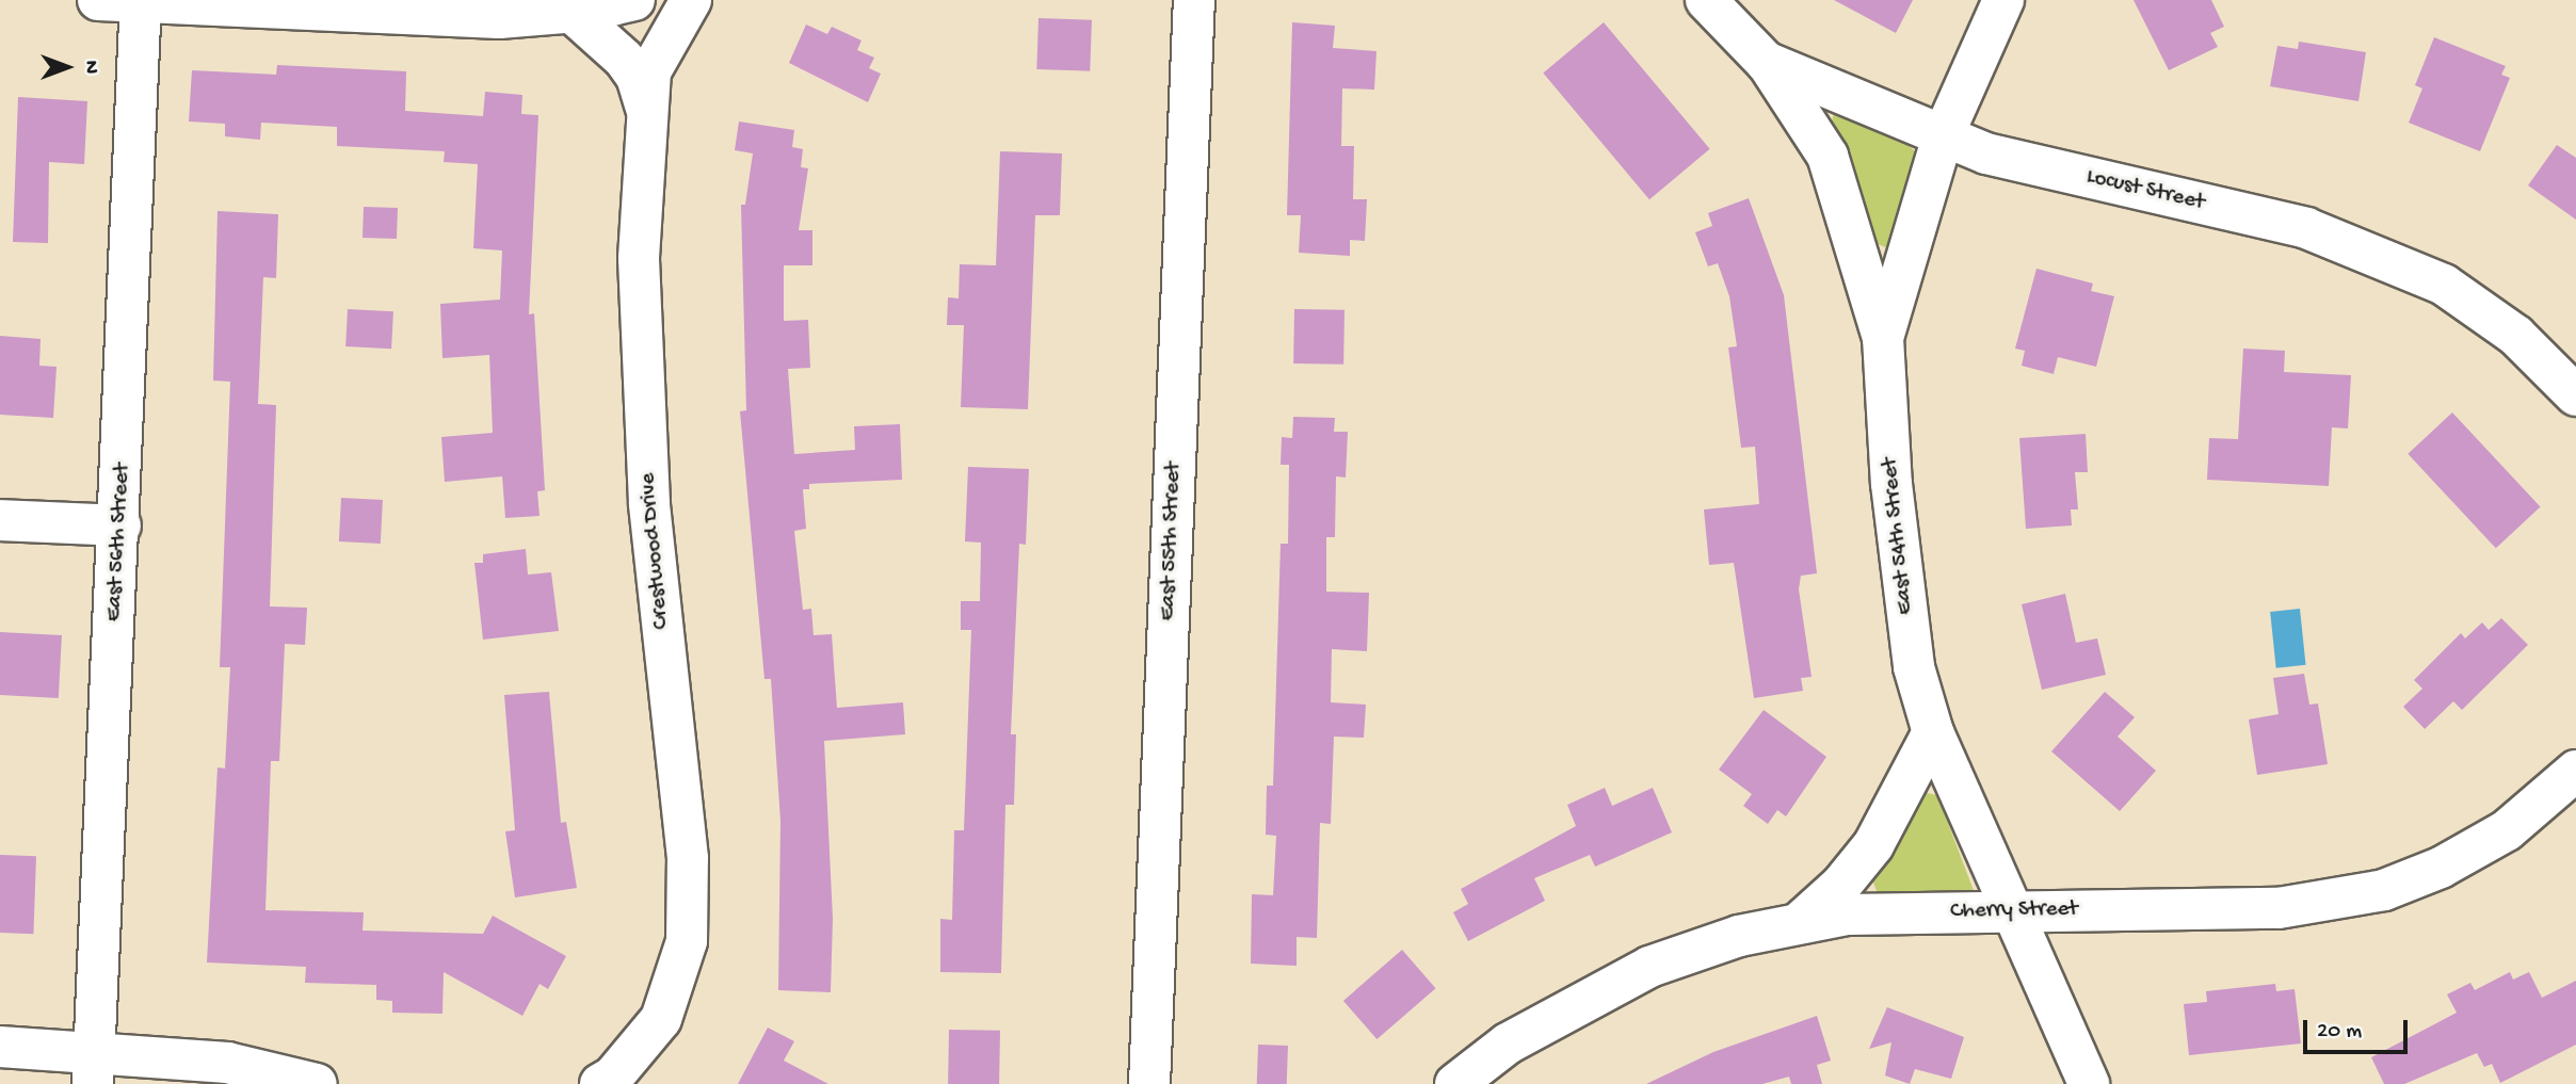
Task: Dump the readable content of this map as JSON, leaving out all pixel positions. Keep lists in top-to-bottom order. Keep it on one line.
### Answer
{"streets":{"street":["Locust Street","East 54th Street","East 55th Street","East 56th Street","Crestwood Drive","Cherry Street"]},"crossings":[["Locust Street","East 54th Street"],["East 54th Street","Cherry Street"]],"scale_bar":"20 m","north":"right"}
